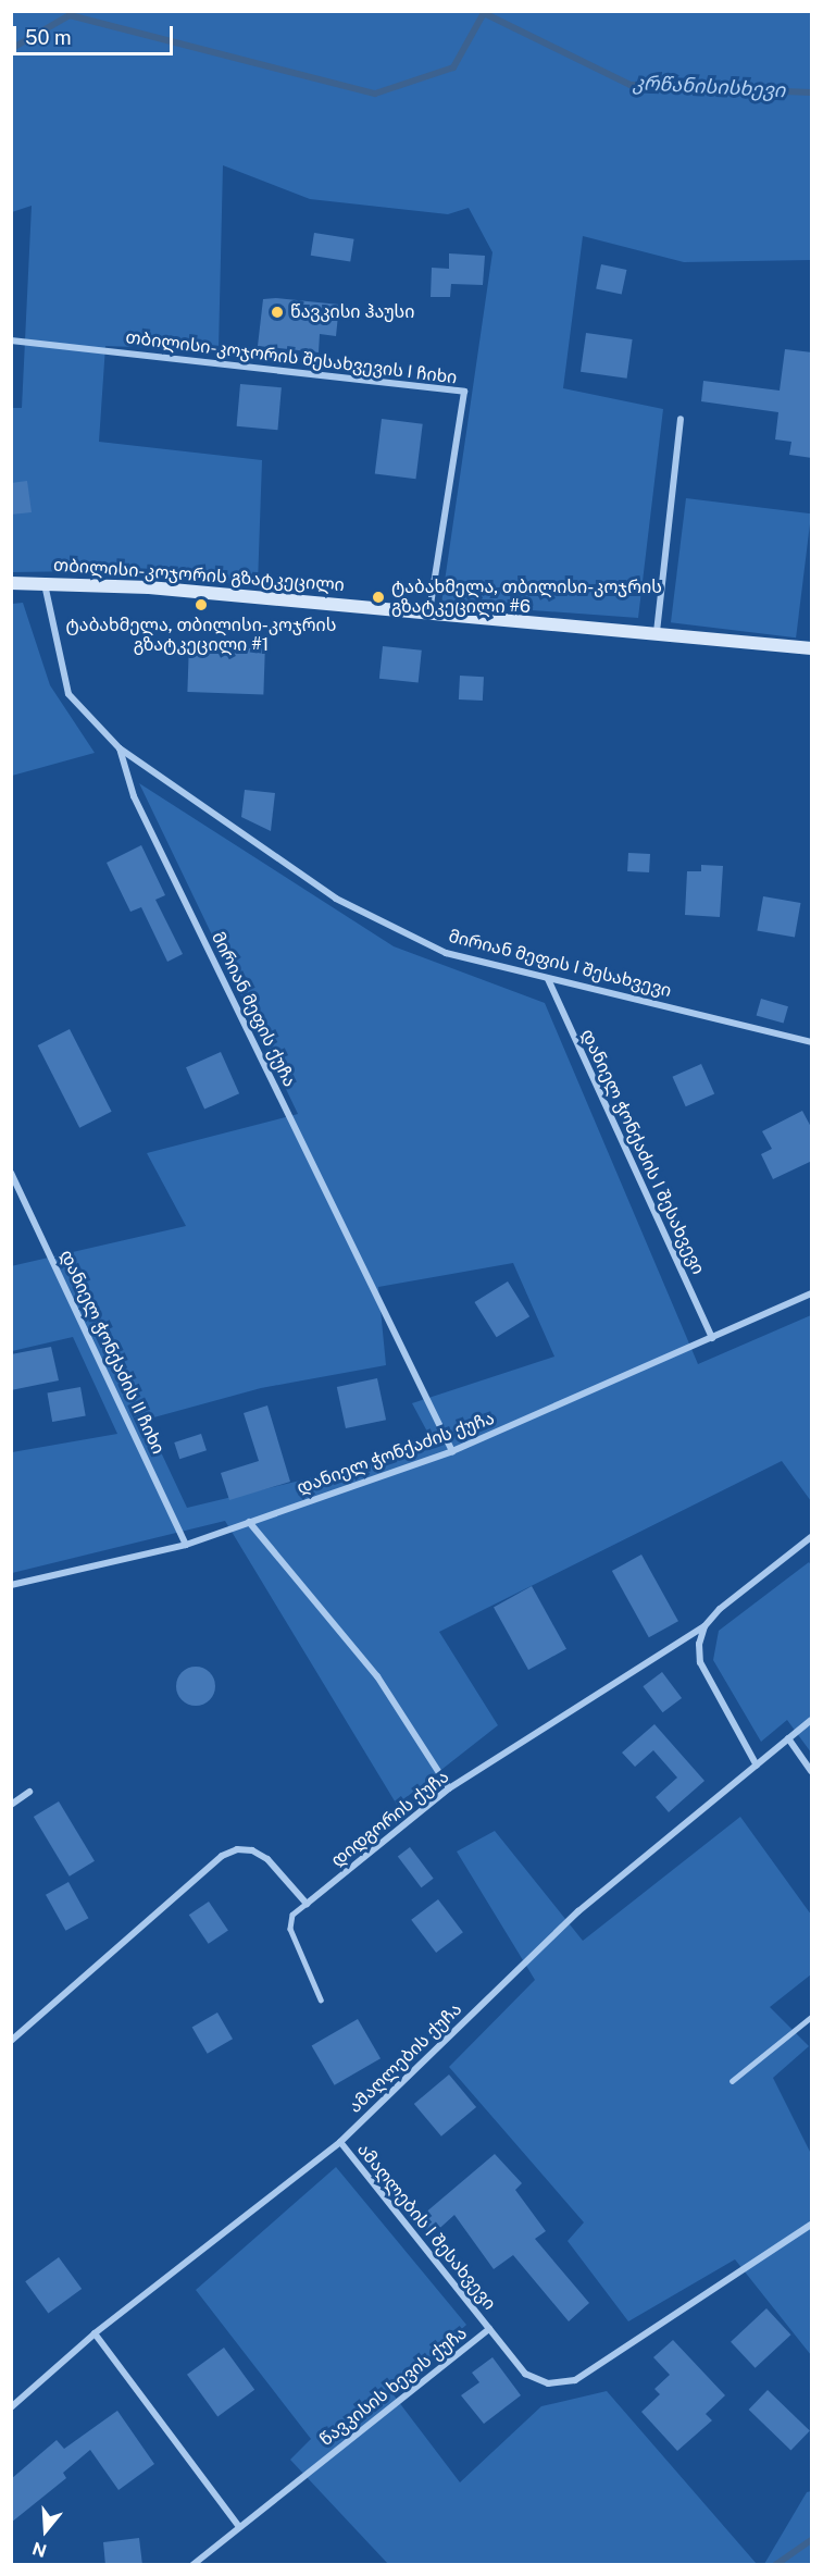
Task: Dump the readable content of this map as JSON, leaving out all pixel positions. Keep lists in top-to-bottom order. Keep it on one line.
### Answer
{"streets":{"main road":["თბილისი-კოჯორის გზატკეცილი"],"street":["თბილისი-კოჯორის შესახვევის I ჩიხი","მირიან მეფის I შესახვევი","მირიან მეფის ქუჩა","დანიელ ჭონქაძის I შესახვევი","დანიელ ჭონქაძის II ჩიხი","დანიელ ჭონქაძის ქუჩა","დიდგორის ქუჩა","ამაღლების ქუჩა","ამაღლების I შესახვევი","წავკისის ხევის ქუჩა"]},"crossings":[["თბილისი-კოჯორის შესახვევის I ჩიხი","თბილისი-კოჯორის გზატკეცილი"],["თბილისი-კოჯორის გზატკეცილი","მირიან მეფის ქუჩა"],["მირიან მეფის I შესახვევი","მირიან მეფის ქუჩა"],["მირიან მეფის I შესახვევი","დანიელ ჭონქაძის I შესახვევი"],["მირიან მეფის ქუჩა","დანიელ ჭონქაძის ქუჩა"],["დანიელ ჭონქაძის I შესახვევი","დანიელ ჭონქაძის ქუჩა"],["დანიელ ჭონქაძის II ჩიხი","დანიელ ჭონქაძის ქუჩა"],["ამაღლების ქუჩა","ამაღლების I შესახვევი"],["ამაღლების I შესახვევი","წავკისის ხევის ქუჩა"]],"water":["კრწანისისხევი"],"places":["წავკისი ჰაუსი","ტაბახმელა, თბილისი-კოჯრის გზატკეცილი #6","ტაბახმელა, თბილისი-კოჯრის გზატკეცილი #1"],"scale_bar":"50 m","north":"bottom"}
